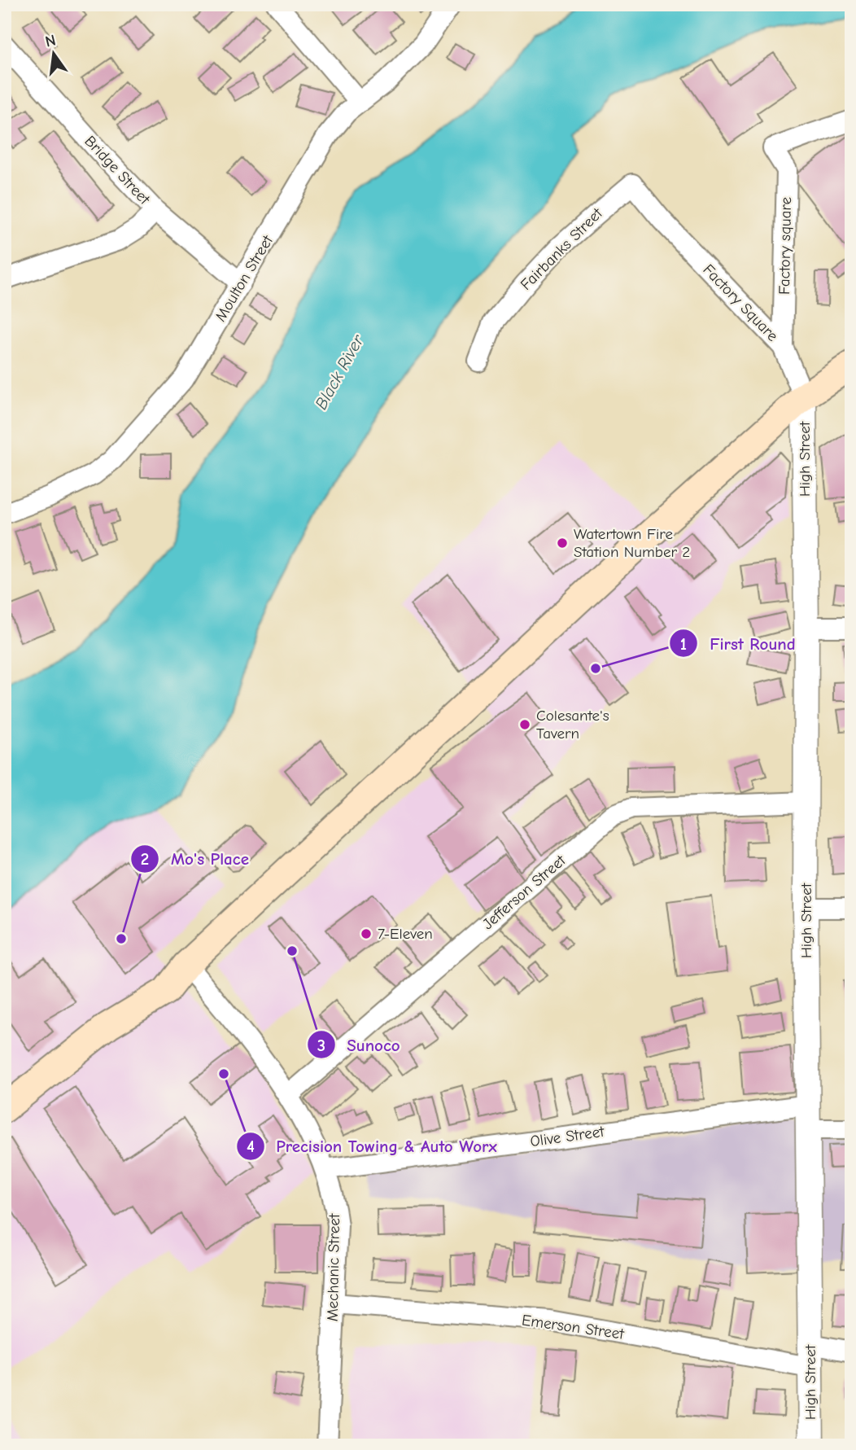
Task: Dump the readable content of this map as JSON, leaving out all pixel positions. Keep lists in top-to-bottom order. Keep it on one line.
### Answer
{"streets":{"street":["Bridge Street","Factory square","Fairbanks Street","Moulton Street","Factory Square","High Street","Jefferson Street","Olive Street","Mechanic Street","Emerson Street"]},"crossings":[["Bridge Street","Moulton Street"],["Factory square","Factory Square"],["Fairbanks Street","Factory Square"],["Factory Square","High Street"],["High Street","Jefferson Street"],["High Street","Olive Street"],["High Street","Emerson Street"],["Jefferson Street","Mechanic Street"],["Olive Street","Mechanic Street"],["Mechanic Street","Emerson Street"]],"water":["Black River"],"places":["Watertown Fire Station Number 2","First Round","Colesante's Tavern","7-Eleven","Mo's Place","Sunoco","Precision Towing & Auto Worx"],"north":"top"}
